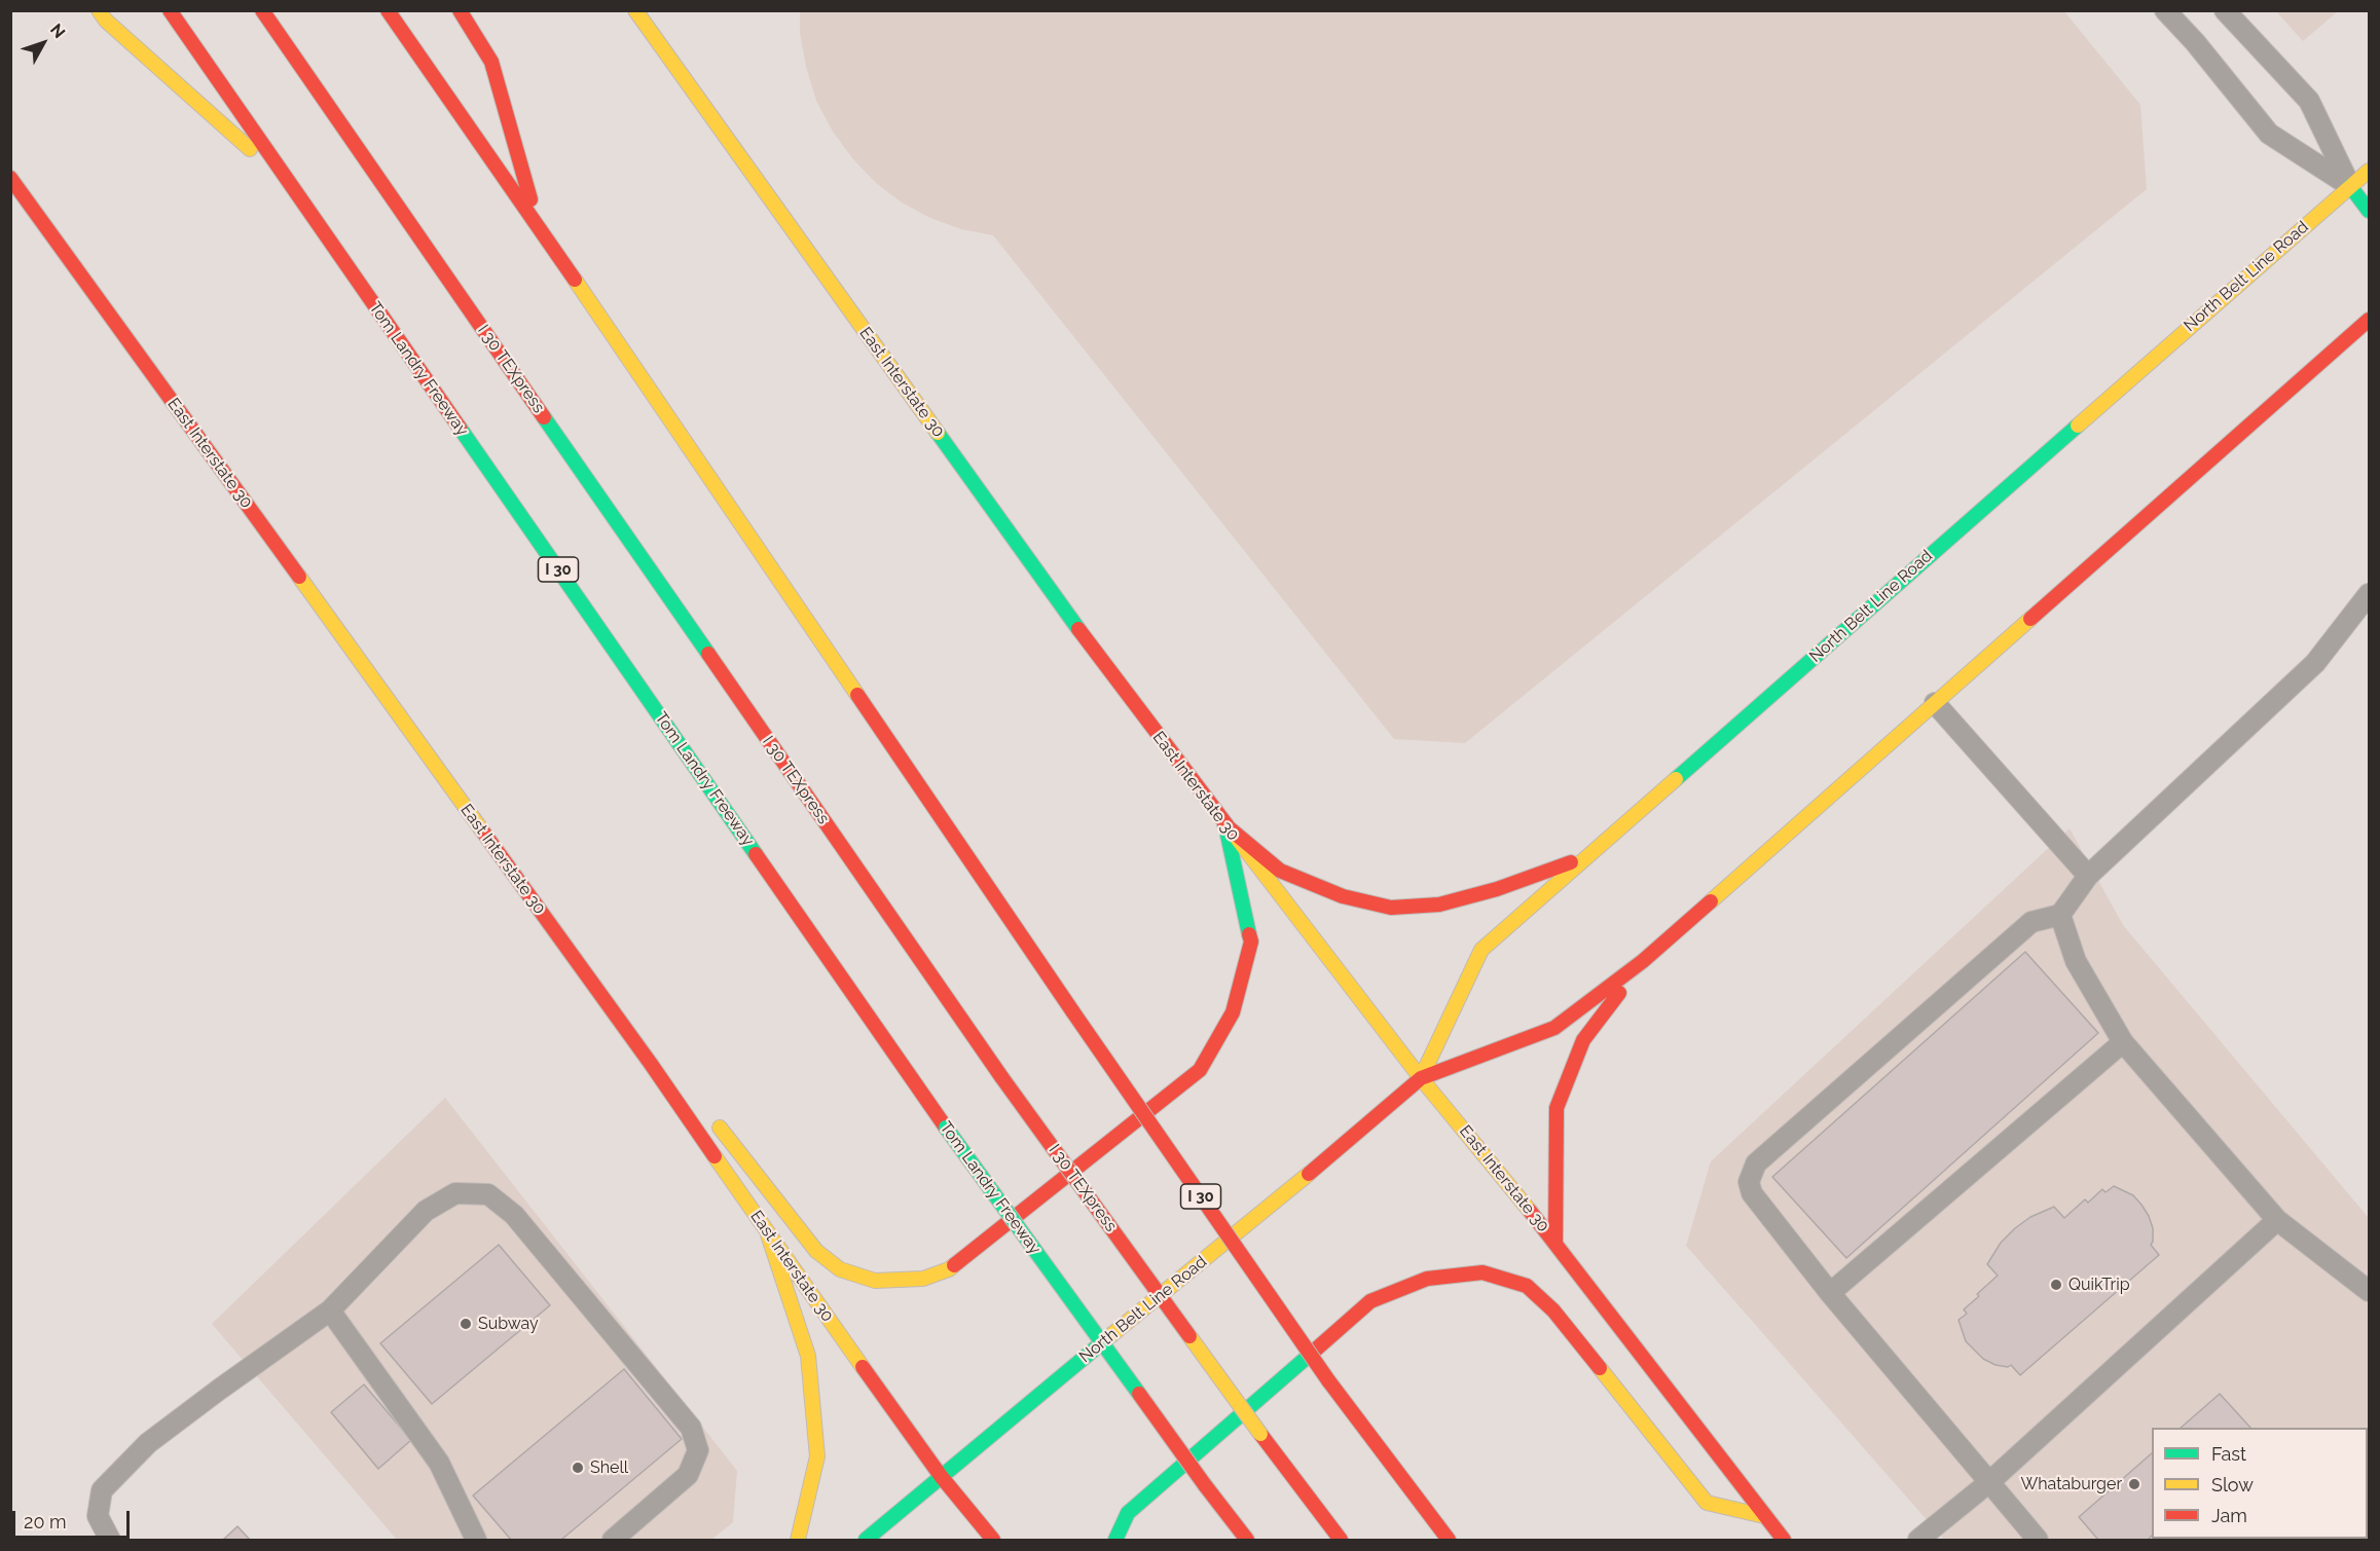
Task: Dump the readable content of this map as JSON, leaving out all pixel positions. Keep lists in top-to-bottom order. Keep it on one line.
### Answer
{"streets":{"main road":["North Belt Line Road","Tom Landry Freeway","I 30 TEXpress","East Interstate 30","I 30"]},"crossings":[["North Belt Line Road","East Interstate 30"]],"places":["QuikTrip","Subway","Shell","Whataburger"],"legend":["Fast","Slow","Jam"],"scale_bar":"20 m","north":"top right"}
